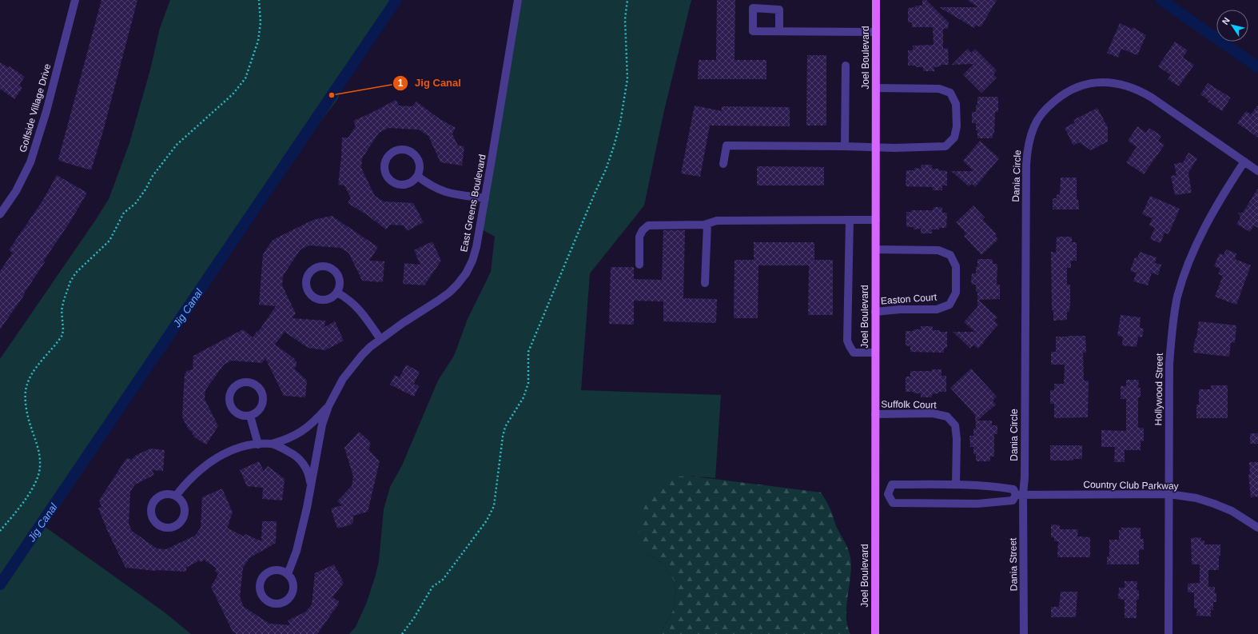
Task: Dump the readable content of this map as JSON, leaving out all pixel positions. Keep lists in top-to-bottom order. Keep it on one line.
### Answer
{"streets":{"main road":["Joel Boulevard"],"street":["Golfside Village Drive","Dania Circle","East Greens Boulevard","Easton Court","Hollywood Street","Suffolk Court","Country Club Parkway","Dania Street"]},"crossings":[["Joel Boulevard","Easton Court"],["Joel Boulevard","Suffolk Court"],["Dania Circle","Hollywood Street"],["Dania Circle","Country Club Parkway"],["Dania Circle","Dania Street"],["Hollywood Street","Country Club Parkway"],["Country Club Parkway","Dania Street"]],"water":["Jig Canal"],"places":["Jig Canal"],"north":"top left"}
